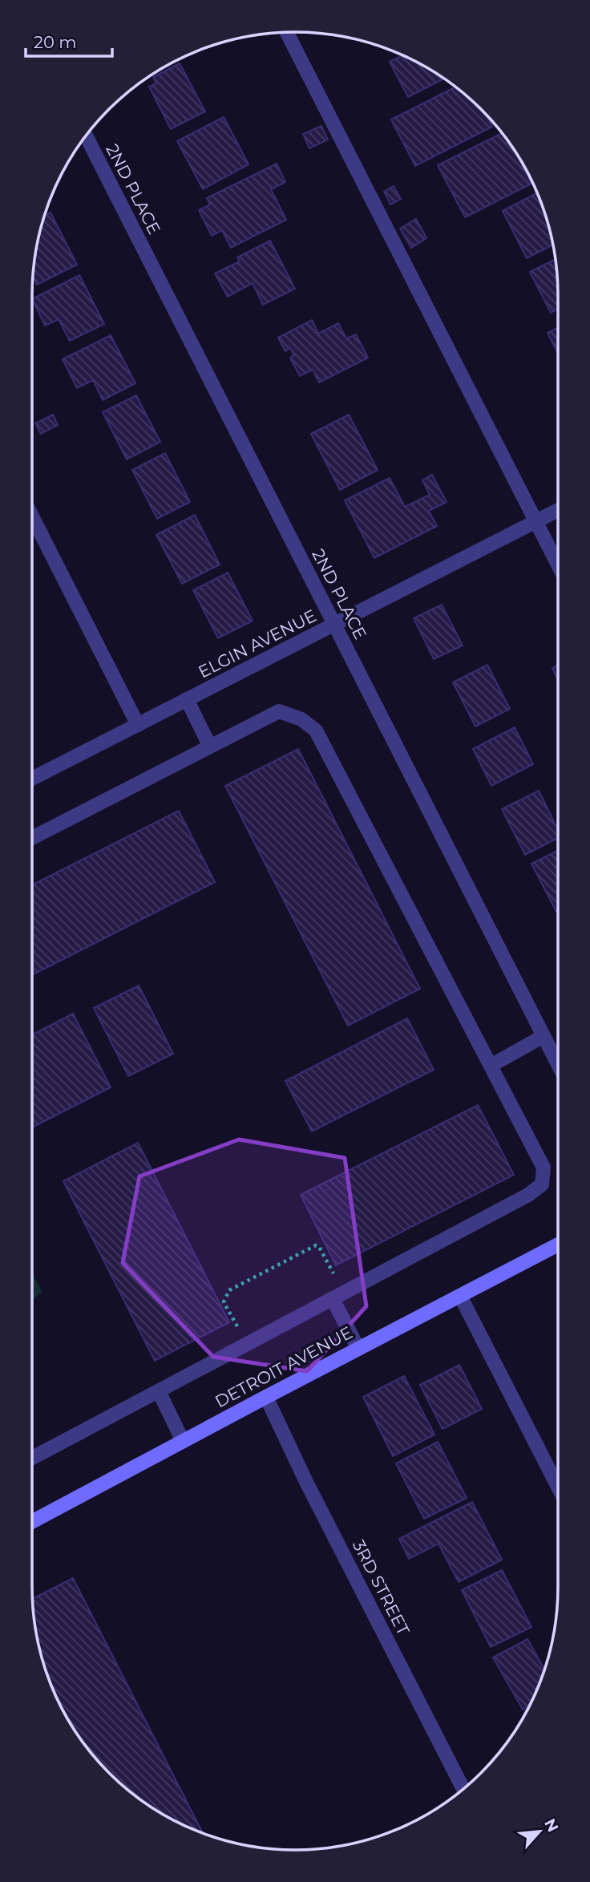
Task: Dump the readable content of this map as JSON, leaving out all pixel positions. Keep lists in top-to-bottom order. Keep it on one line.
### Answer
{"streets":{"street":["2ND PLACE","ELGIN AVENUE","DETROIT AVENUE","3RD STREET"]},"crossings":[["2ND PLACE","ELGIN AVENUE"],["DETROIT AVENUE","3RD STREET"]],"scale_bar":"20 m","north":"top right"}
